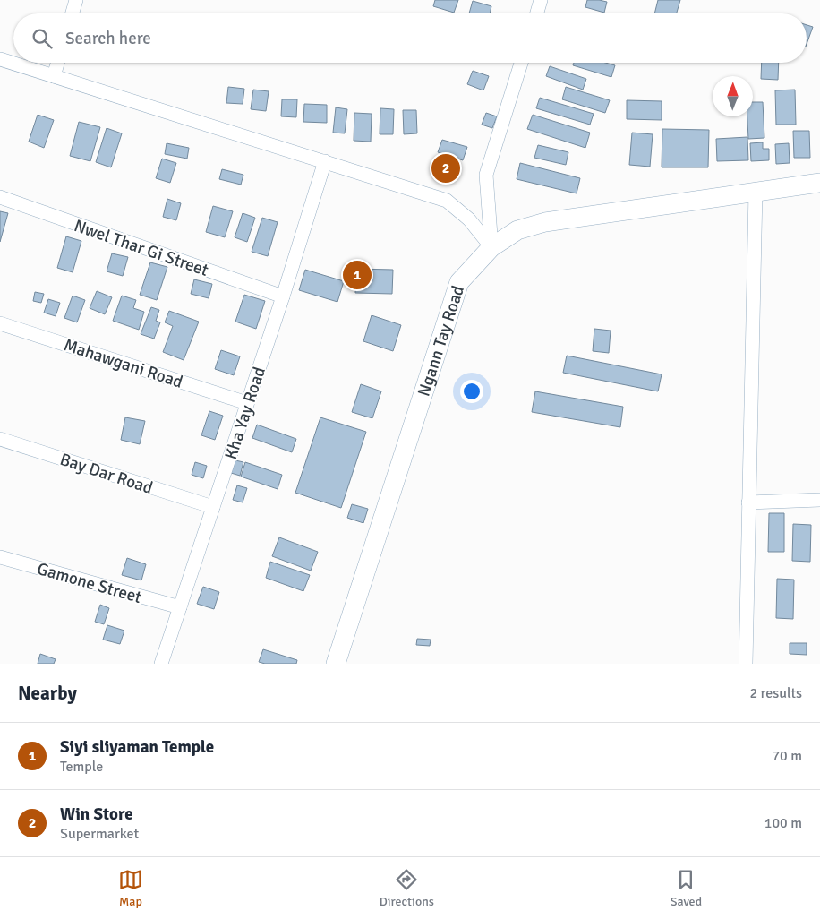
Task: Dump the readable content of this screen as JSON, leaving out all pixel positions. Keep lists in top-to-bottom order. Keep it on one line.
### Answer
{"streets":{"main road":["Ngann Tay Road"],"street":["Nwel Thar Gi Street","Mahawgani Road","Kha Yay Road","Bay Dar Road","Gamone Street"]},"crossings":[["Nwel Thar Gi Street","Kha Yay Road"],["Mahawgani Road","Kha Yay Road"],["Kha Yay Road","Bay Dar Road"],["Kha Yay Road","Gamone Street"]],"north":"top","page":{"search":"Search here","pins":["2","1"],"heading":["Nearby","2 results"],"list":[{"mark":"1","name":"Siyi sliyaman Temple","note":"Temple","value":"70 m"},{"mark":"2","name":"Win Store","note":"Supermarket","value":"100 m"}],"nav":["Map","Directions","Saved"]}}
